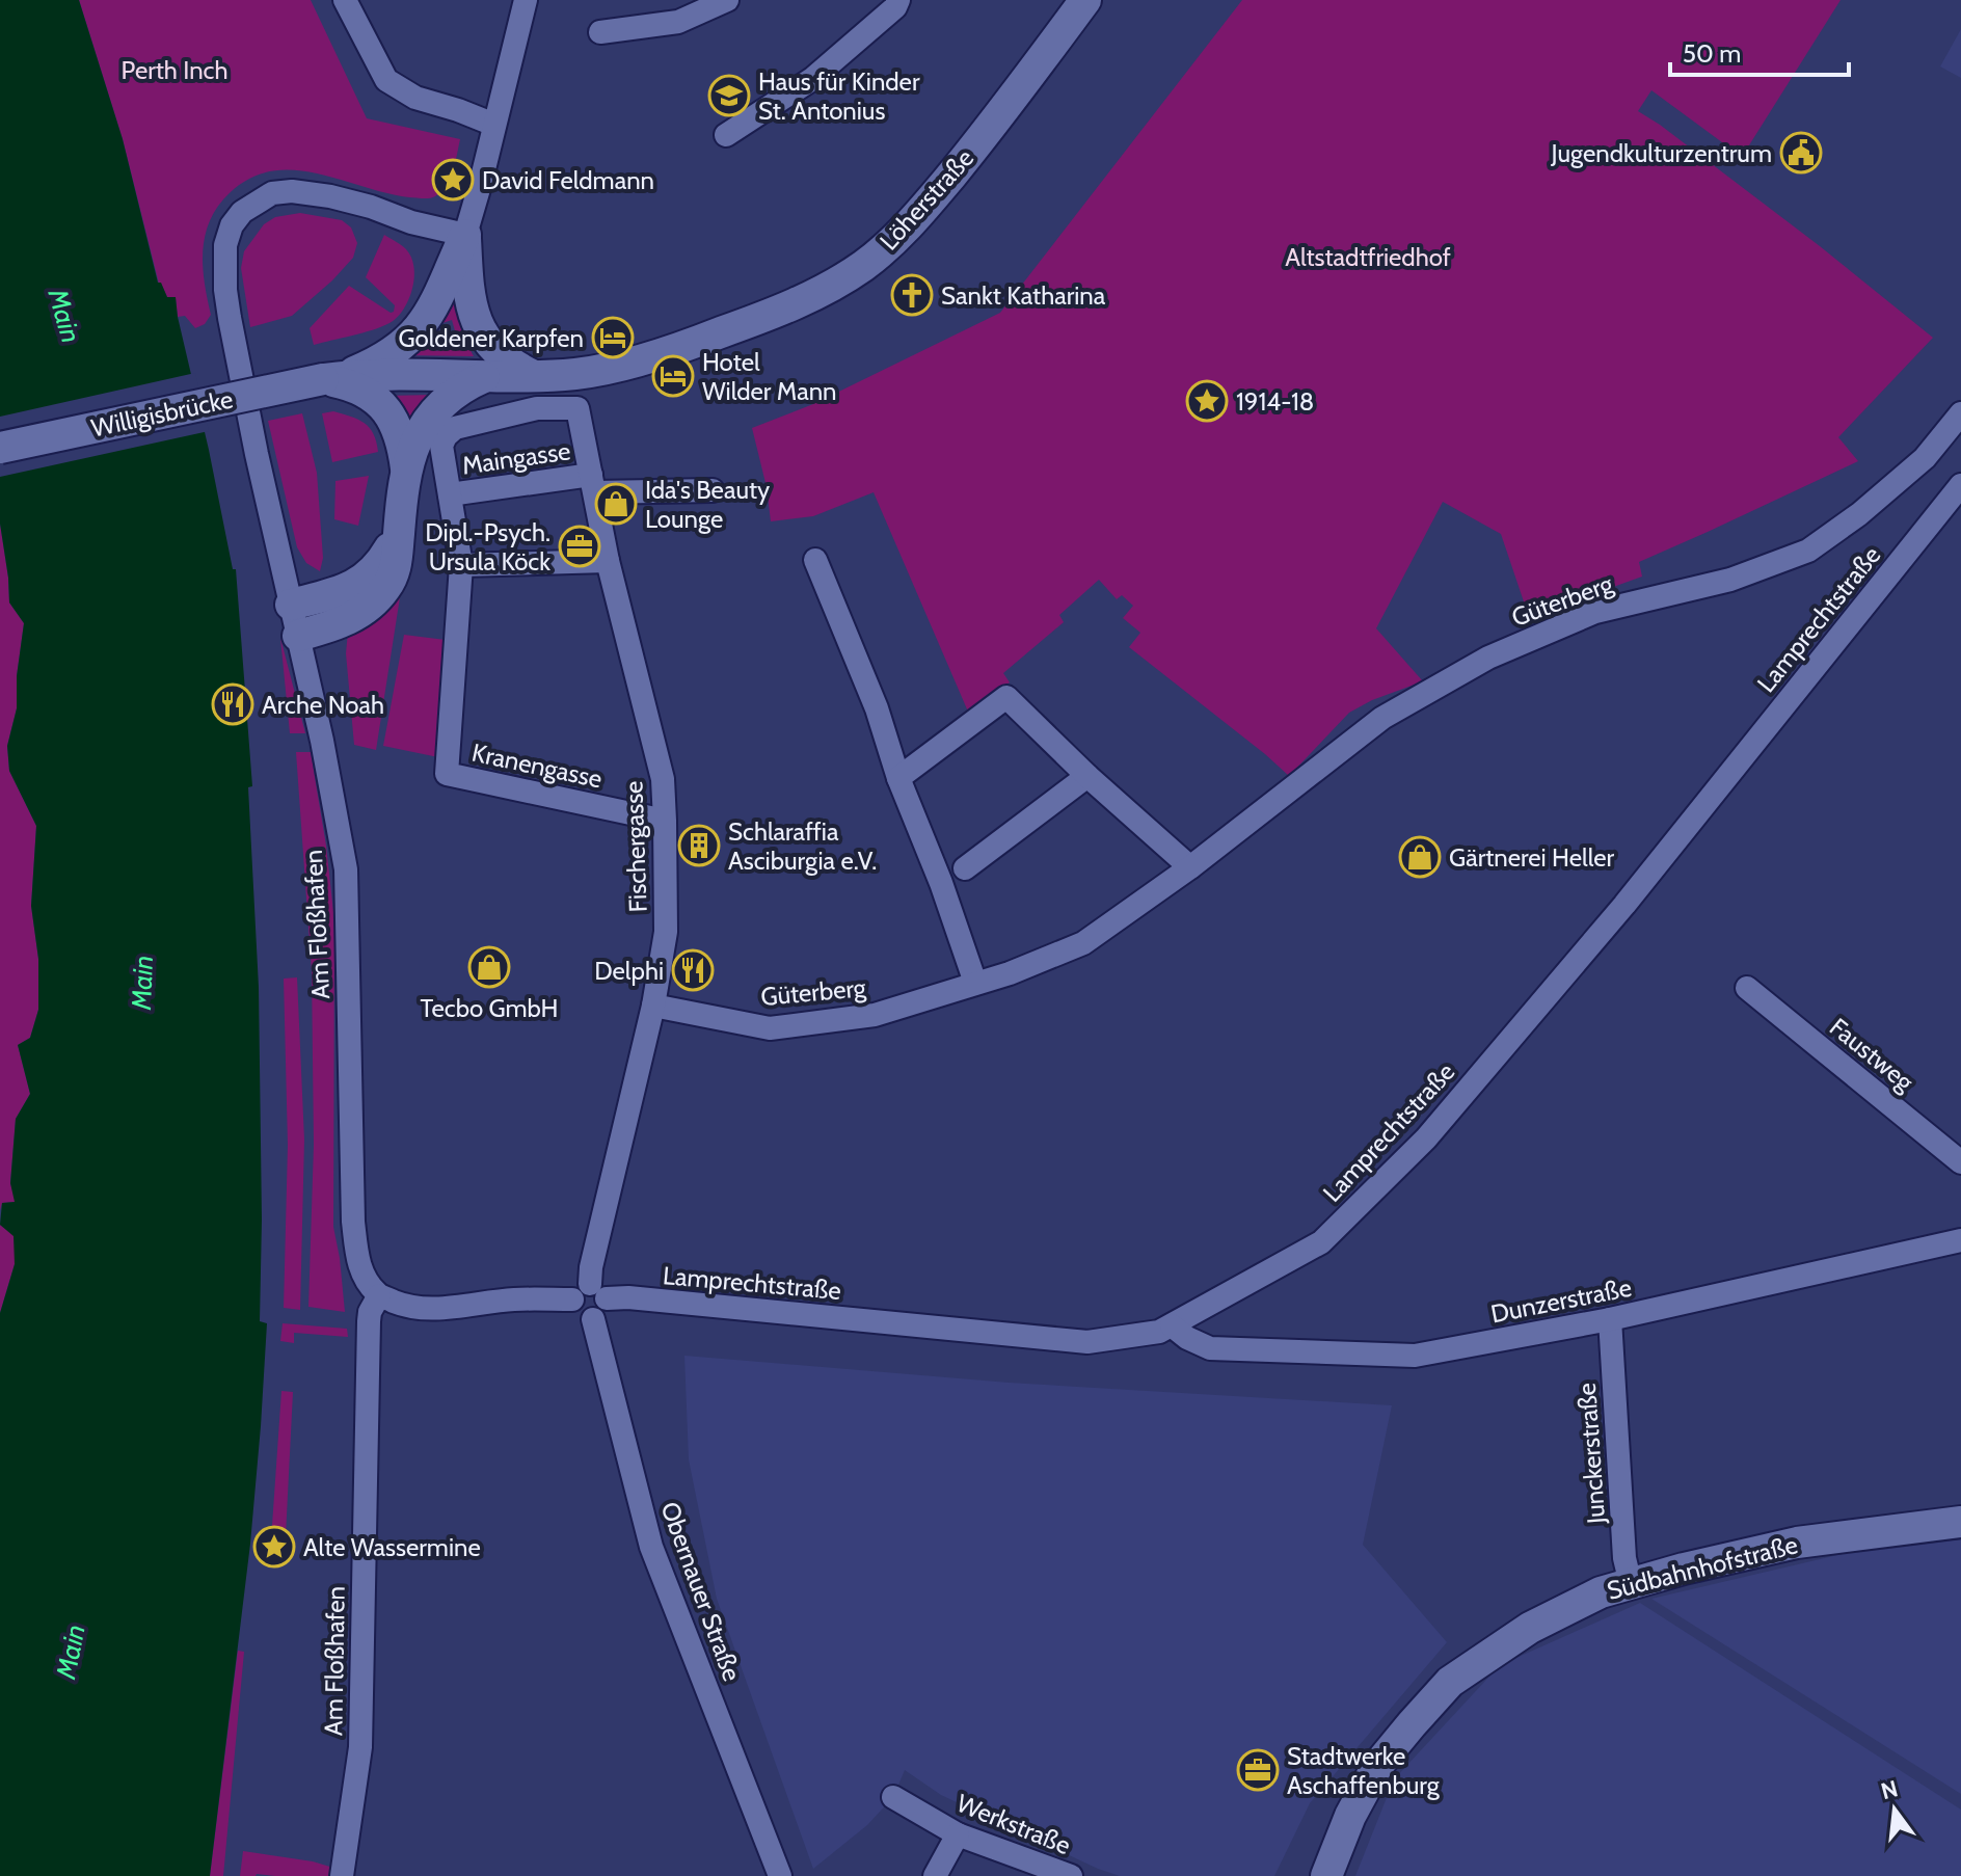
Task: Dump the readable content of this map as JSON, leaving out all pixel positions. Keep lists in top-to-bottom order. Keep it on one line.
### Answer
{"streets":{"main road":["Löherstraße","Willigisbrücke","Südbahnhofstraße"],"street":["Maingasse","Güterberg","Lamprechtstraße","Kranengasse","Fischergasse","Am Floßhafen","Faustweg","Dunzerstraße","Junckerstraße","Obernauer Straße","Werkstraße"]},"crossings":[["Löherstraße","Willigisbrücke"],["Maingasse","Fischergasse"],["Güterberg","Fischergasse"],["Lamprechtstraße","Fischergasse"],["Lamprechtstraße","Am Floßhafen"],["Lamprechtstraße","Dunzerstraße"],["Lamprechtstraße","Obernauer Straße"],["Kranengasse","Fischergasse"],["Fischergasse","Obernauer Straße"],["Dunzerstraße","Junckerstraße"],["Junckerstraße","Südbahnhofstraße"]],"water":["Main"],"parks":["Perth Inch","Altstadtfriedhof"],"places":{"school or university":["Haus für Kinder St. Antonius"],"public building":["Jugendkulturzentrum"],"place":["David Feldmann","1914-18","Alte Wassermine"],"church":["Sankt Katharina"],"hotel":["Goldener Karpfen","Hotel Wilder Mann"],"shop":["Ida's Beauty Lounge","Gärtnerei Heller","Tecbo GmbH"],"office":["Dipl.-Psych. Ursula Köck","Stadtwerke Aschaffenburg"],"restaurant":["Arche Noah","Delphi"],"building":["Schlaraffia Asciburgia e.V."]},"scale_bar":"50 m","north":"top"}
